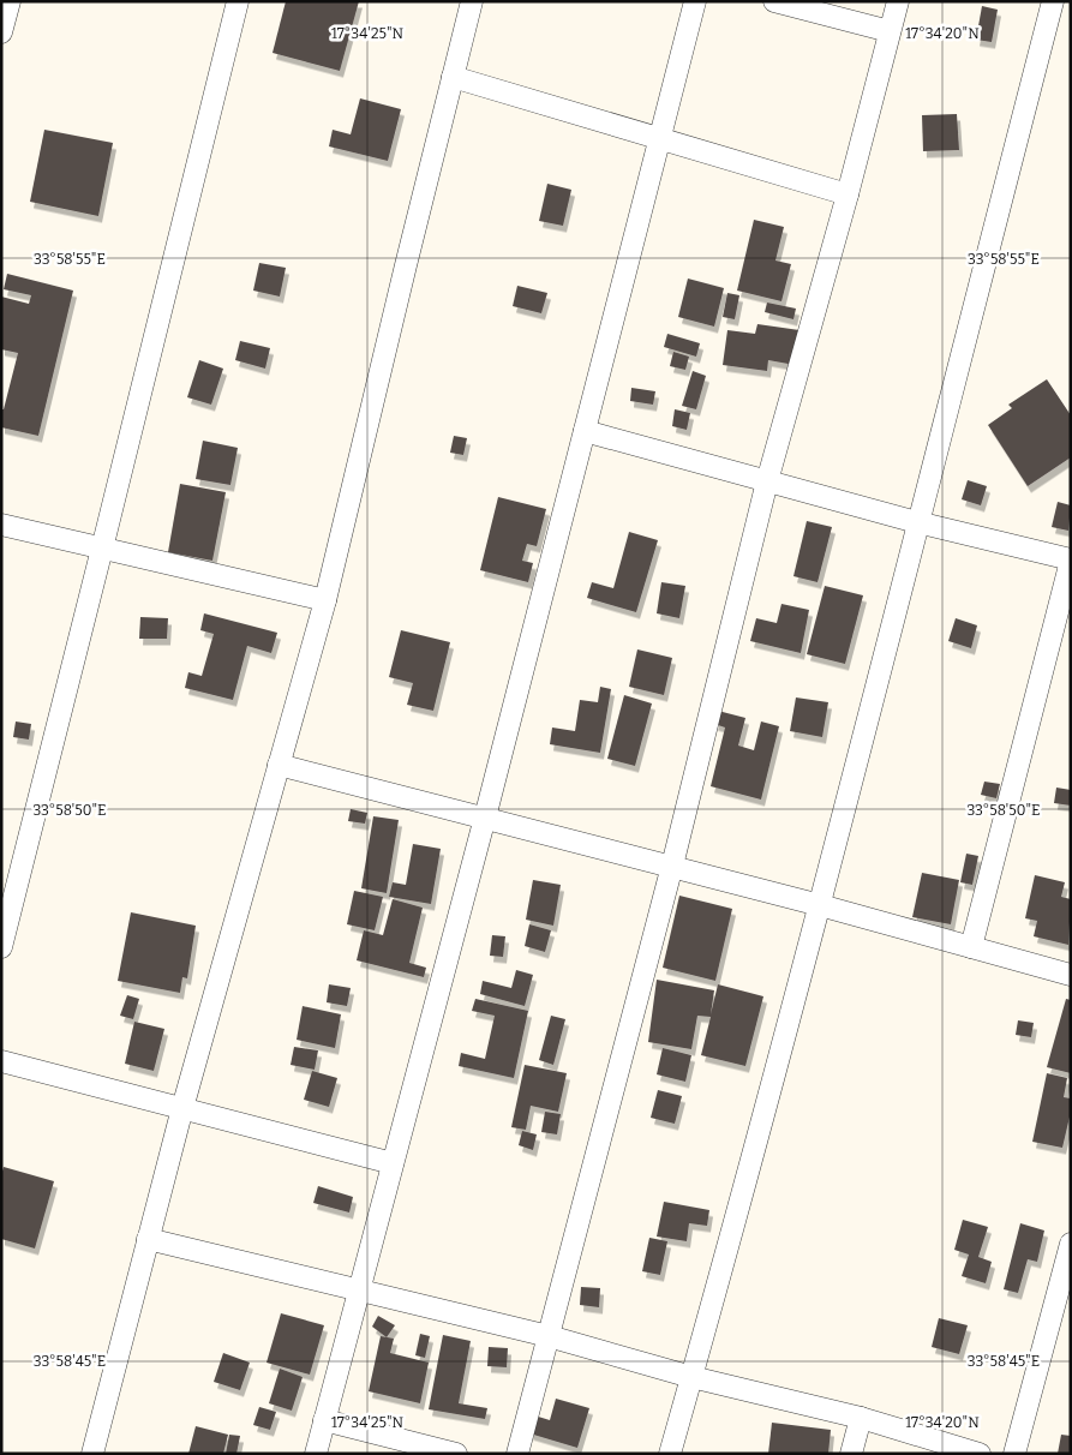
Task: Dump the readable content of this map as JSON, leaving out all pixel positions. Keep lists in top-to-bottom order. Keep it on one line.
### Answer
{"coordinates":["17°34'25\"N","17°34'20\"N","33°58'55\"E","33°58'50\"E","33°58'45\"E"]}
